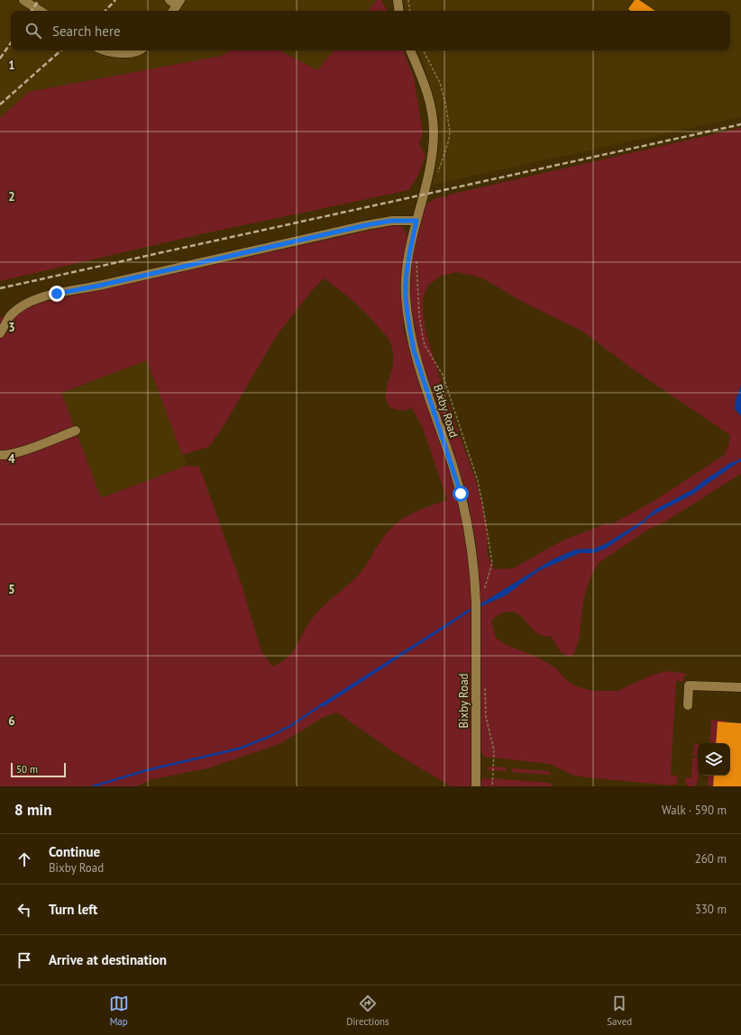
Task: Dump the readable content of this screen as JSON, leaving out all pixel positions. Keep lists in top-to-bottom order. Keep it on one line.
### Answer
{"streets":{"street":["Bixby Road"]},"scale_bar":"50 m","page":{"search":"Search here","scale":"50 m","heading":["8 min","Walk · 590 m"],"list":[["Continue","Bixby Road","260 m"],["Turn left","330 m"],"Arrive at destination"],"nav":["Map","Directions","Saved"]},"grid":{"rows":["1","2","3","4","5","6"]}}
